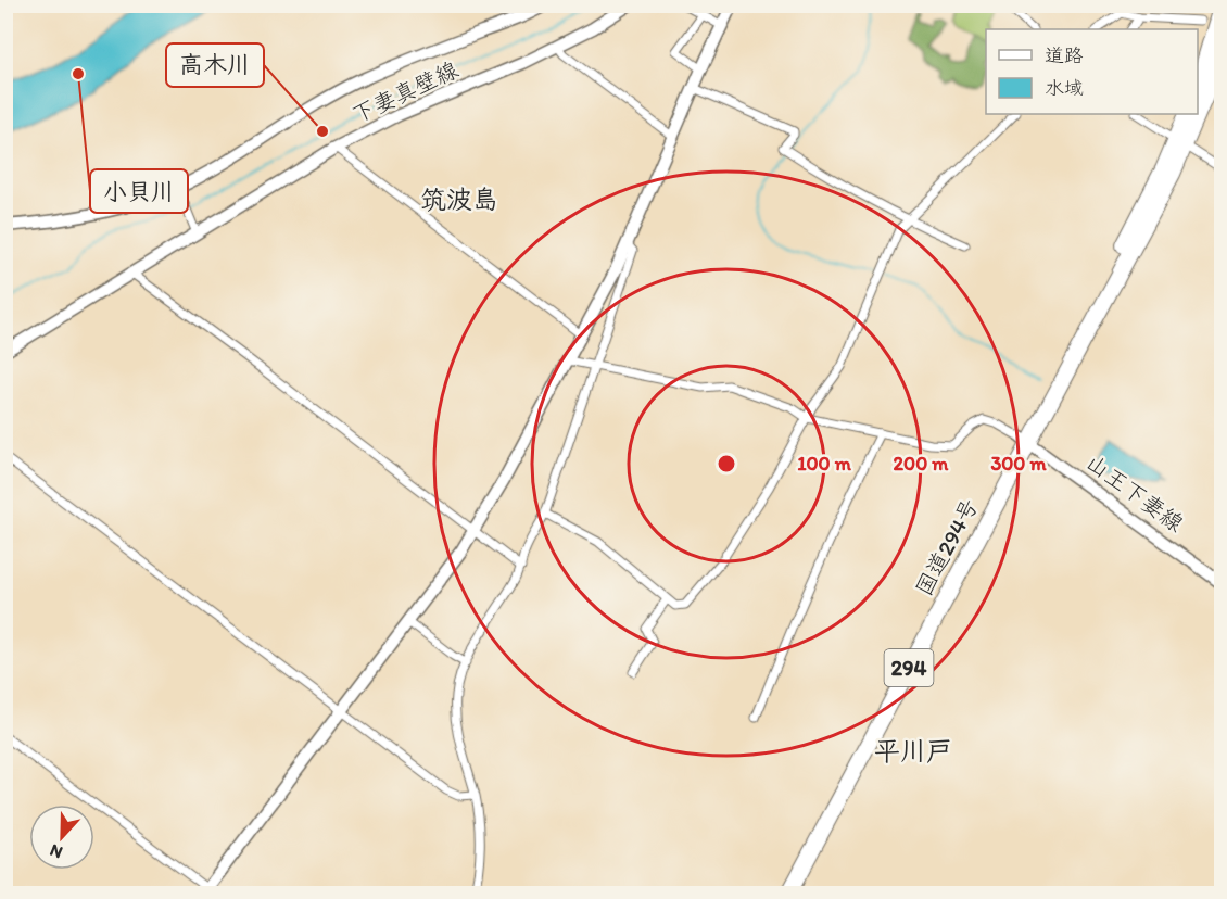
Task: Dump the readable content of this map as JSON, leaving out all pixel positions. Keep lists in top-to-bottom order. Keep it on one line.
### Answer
{"streets":{"highway":["国道294号","294"],"street":["下妻真壁線","山王下妻線"]},"crossings":[["山王下妻線","国道294号"]],"districts":["筑波島","平川戸"],"places":["小貝川","高木川"],"legend":["道路","水域"],"north":"bottom","rings":["100 m","200 m","300 m"]}
